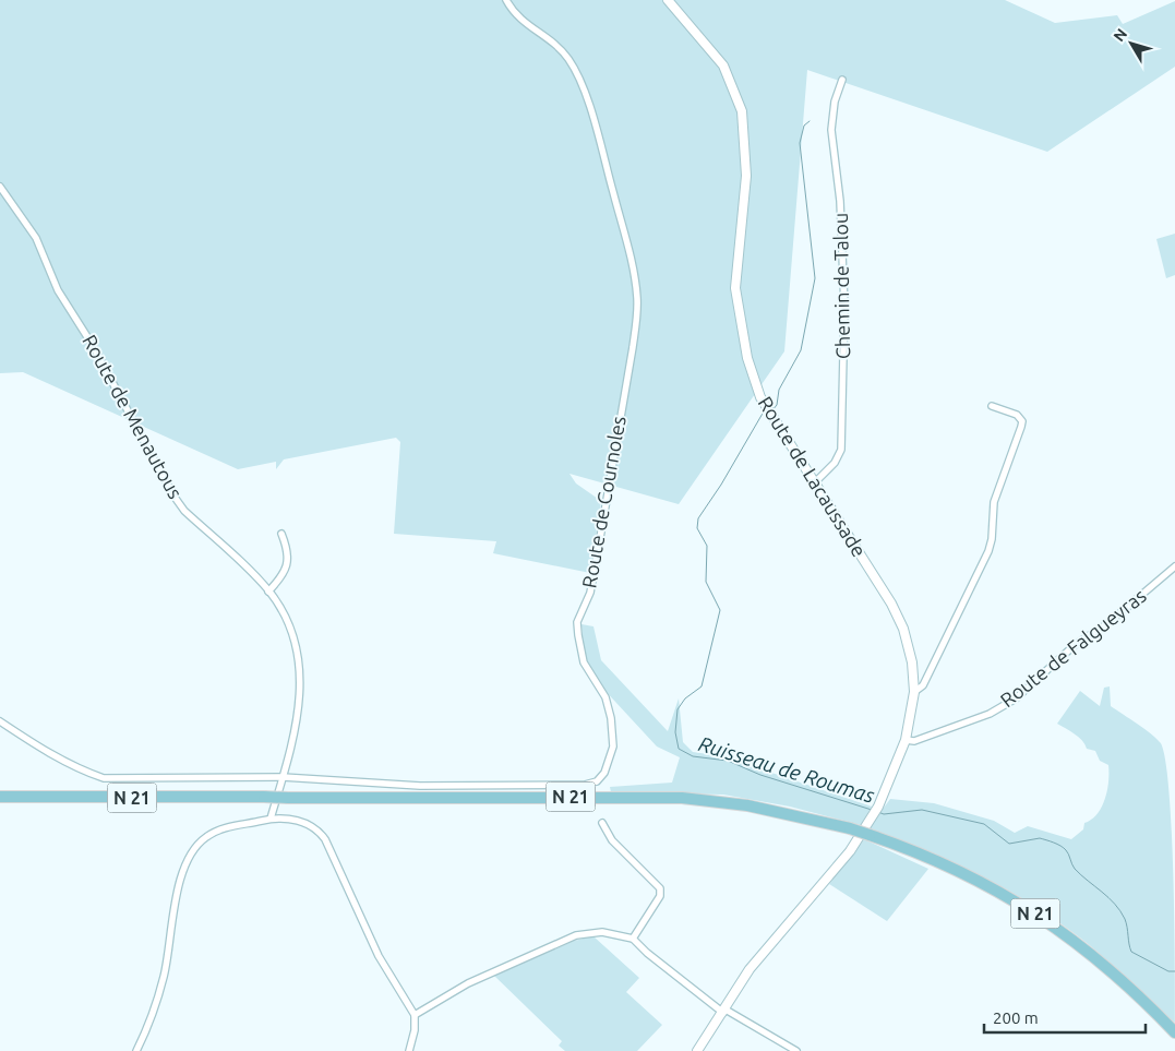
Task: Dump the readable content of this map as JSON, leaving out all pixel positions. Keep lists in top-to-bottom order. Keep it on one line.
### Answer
{"streets":{"main road":["N 21"],"street":["Chemin de Talou","Route de Menautous","Route de Lacaussade","Route de Cournoles","Route de Falgueyras"]},"crossings":[["Chemin de Talou","Route de Lacaussade"],["Route de Menautous","Route de Cournoles"],["Route de Lacaussade","Route de Falgueyras"]],"water":["Ruisseau de Roumas"],"scale_bar":"200 m","north":"top left"}
